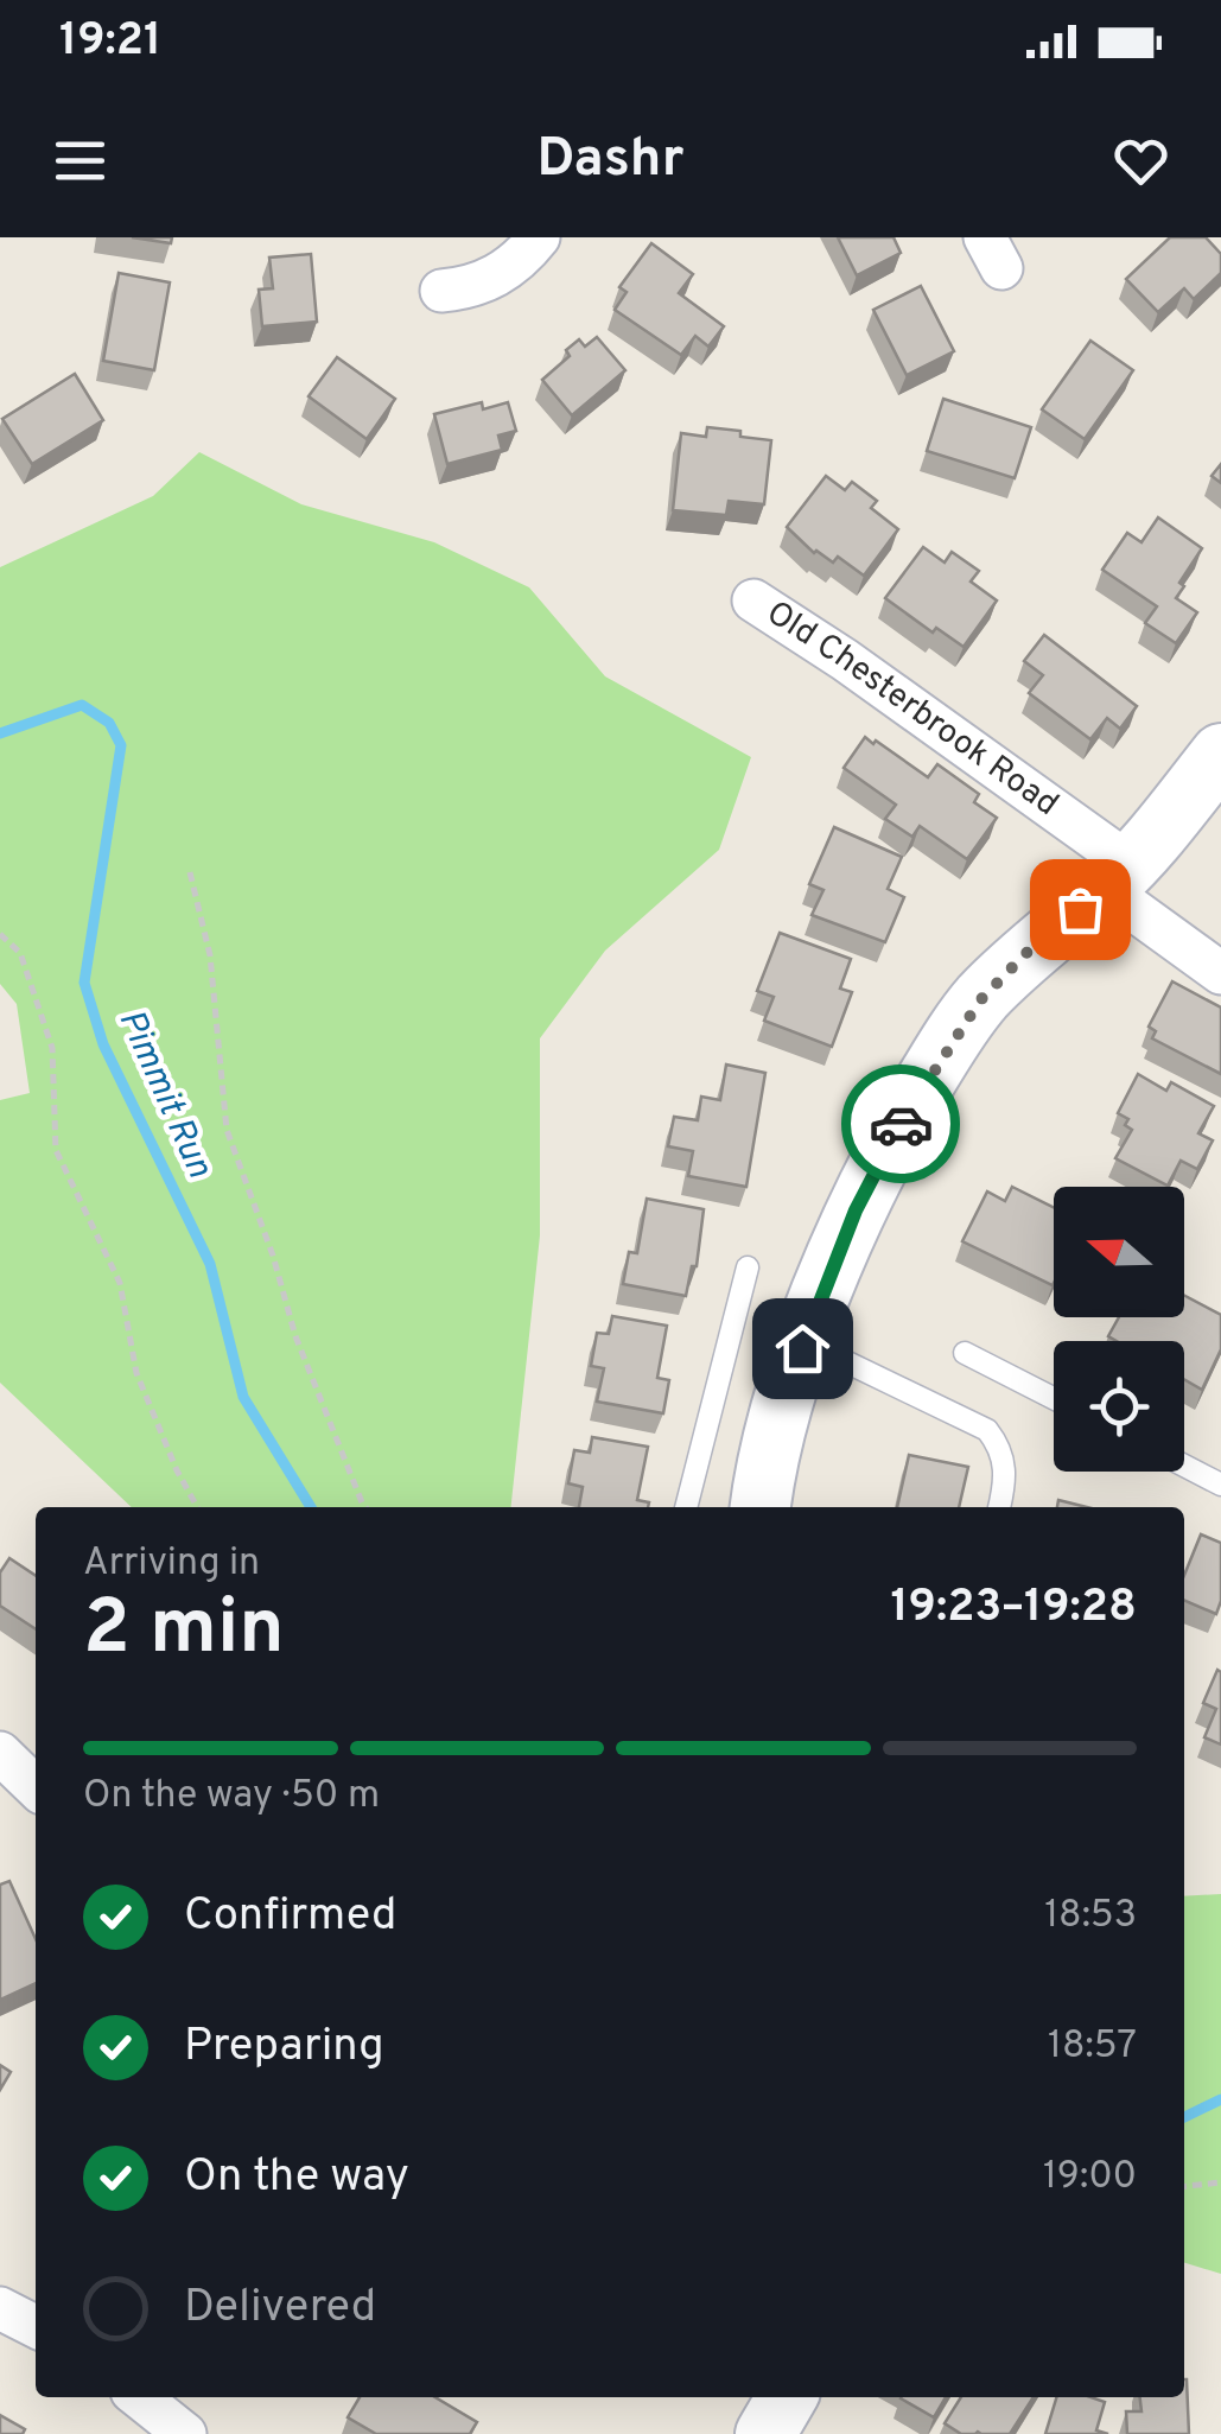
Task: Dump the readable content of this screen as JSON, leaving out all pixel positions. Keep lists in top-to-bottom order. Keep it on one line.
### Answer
{"streets":{"street":["Old Chesterbrook Road"]},"water":["Pimmit Run"],"north":"left","page":{"status":"19:21","header":"Dashr","heading":["2 min","Arriving in","19:23–19:28"],"bar":"On the way · 50 m","list":[["Confirmed","18:53"],["Preparing","18:57"],["On the way","19:00"],"Delivered"]}}
